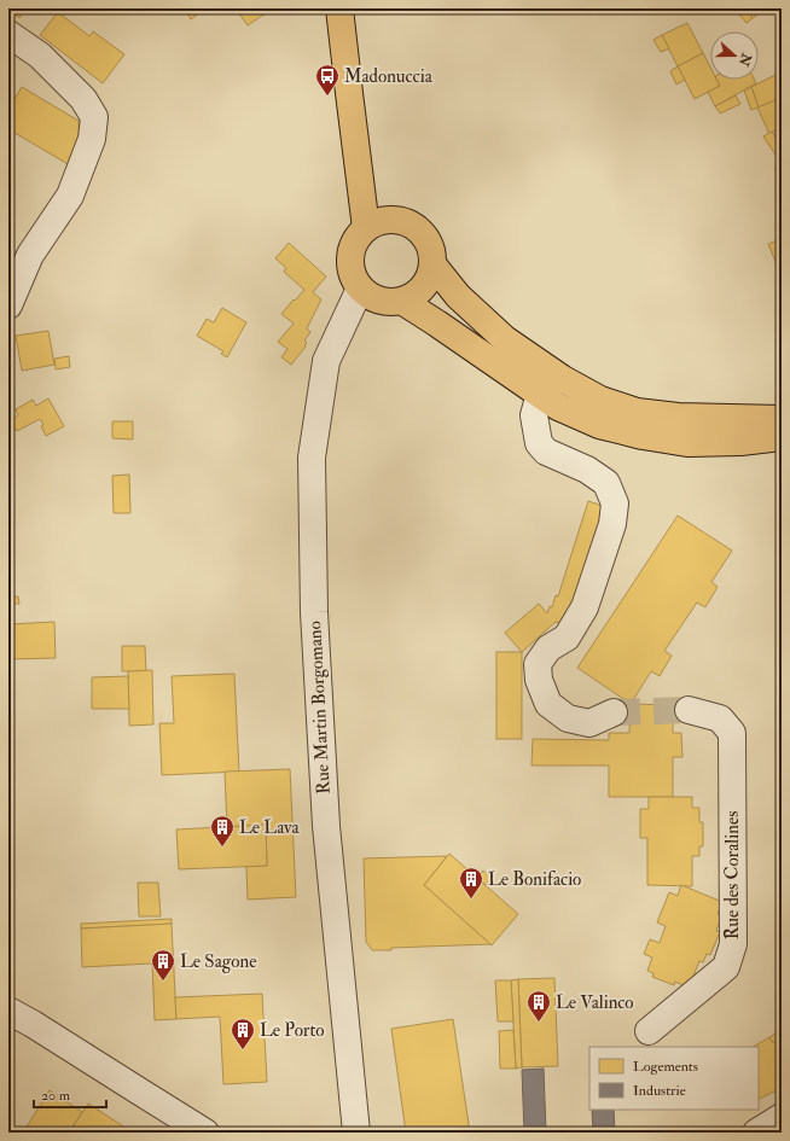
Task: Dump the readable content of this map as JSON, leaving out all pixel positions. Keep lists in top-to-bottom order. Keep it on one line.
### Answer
{"streets":{"street":["Rue Martin Borgomano","Rue des Coralines"]},"places":{"bus stop":["Madonuccia"],"building":["Le Lava","Le Bonifacio","Le Sagone","Le Valinco","Le Porto"]},"legend":["Logements","Industrie"],"scale_bar":"20 m","north":"right"}
